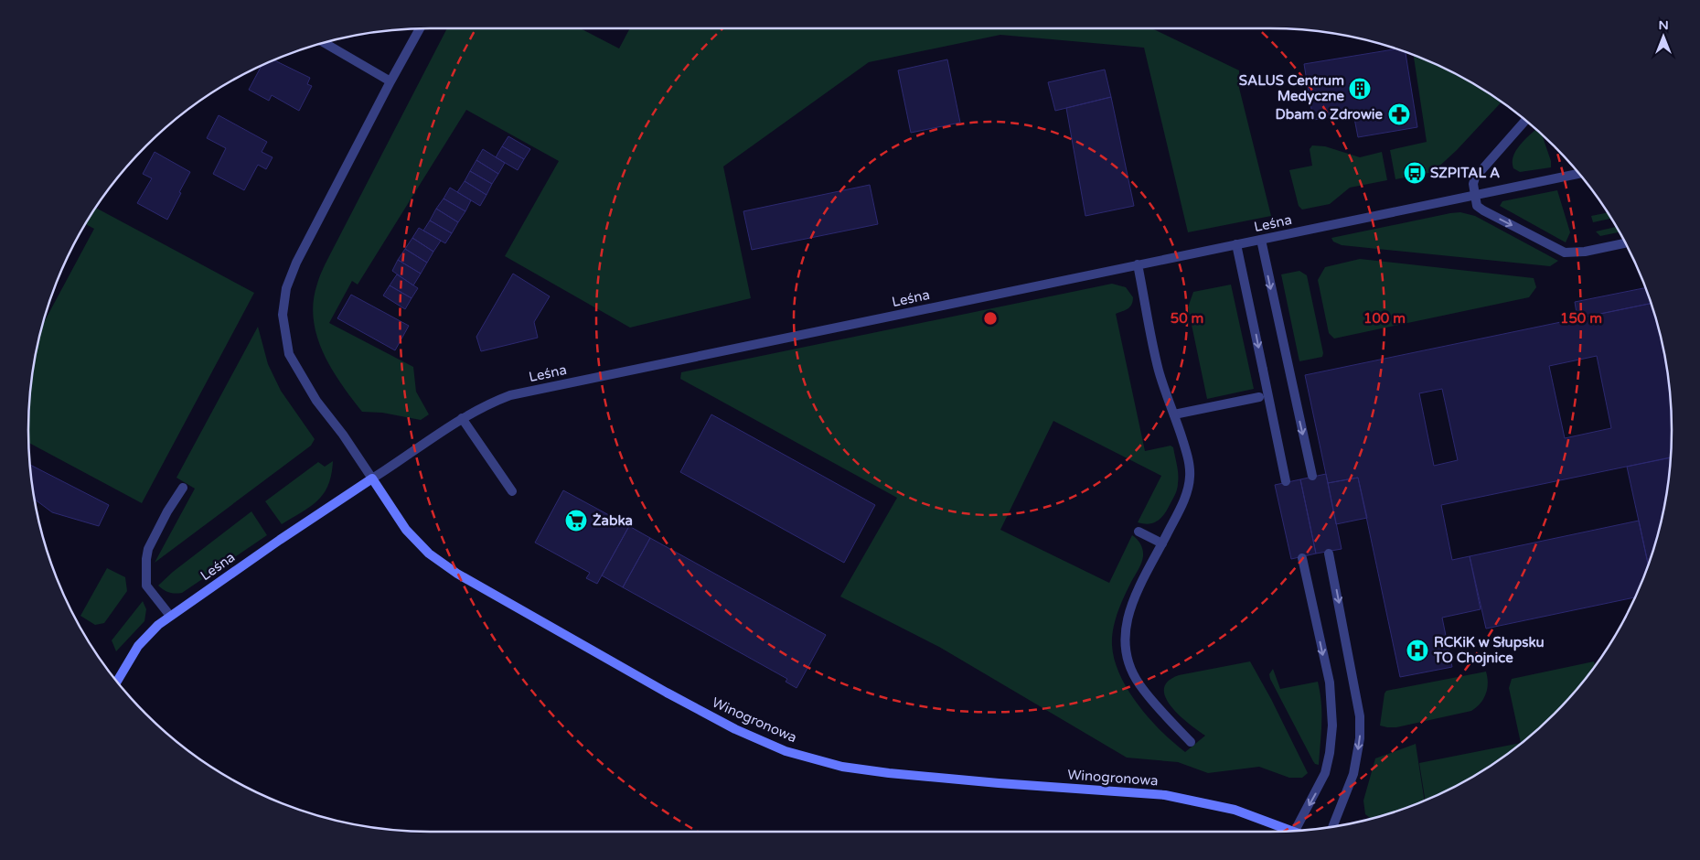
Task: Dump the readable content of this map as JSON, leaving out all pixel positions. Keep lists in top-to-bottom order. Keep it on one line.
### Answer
{"streets":{"street":["Leśna","Winogronowa"]},"crossings":[["Leśna","Winogronowa"]],"places":{"building":["SALUS Centrum Medyczne"],"pharmacy":["Dbam o Zdrowie"],"bus stop":["SZPITAL A"],"supermarket":["Żabka"],"hospital":["RCKiK w Słupsku TO Chojnice"]},"north":"top","rings":["50 m","100 m","150 m"]}
